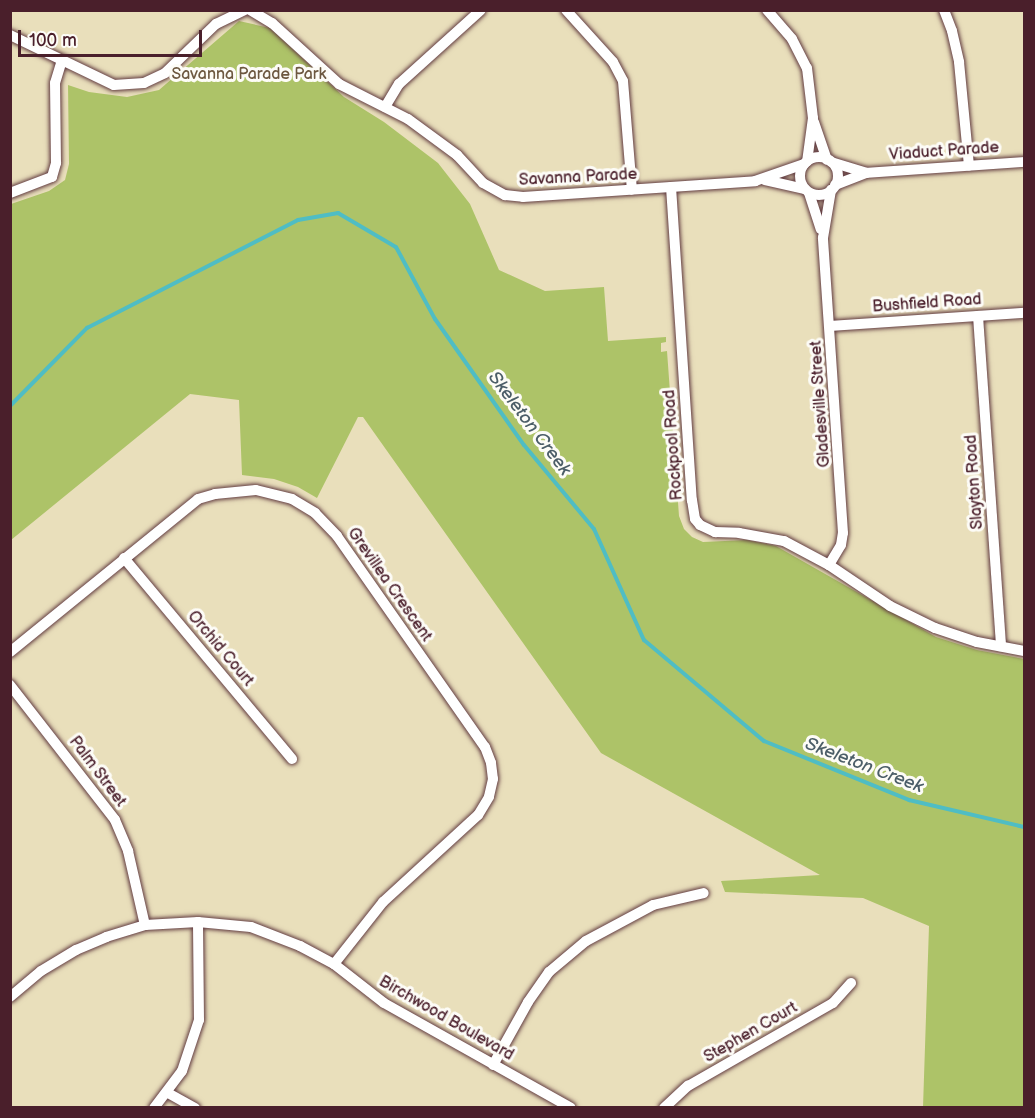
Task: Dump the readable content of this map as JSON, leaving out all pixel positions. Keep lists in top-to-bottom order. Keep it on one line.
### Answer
{"streets":{"street":["Viaduct Parade","Savanna Parade","Bushfield Road","Gladesville Street","Rockpool Road","Slayton Road","Grevillea Crescent","Orchid Court","Palm Street","Birchwood Boulevard","Stephen Court"]},"crossings":[["Viaduct Parade","Savanna Parade"],["Viaduct Parade","Gladesville Street"],["Savanna Parade","Gladesville Street"],["Savanna Parade","Rockpool Road"],["Bushfield Road","Gladesville Street"],["Bushfield Road","Slayton Road"],["Gladesville Street","Rockpool Road"],["Rockpool Road","Slayton Road"],["Grevillea Crescent","Orchid Court"],["Grevillea Crescent","Birchwood Boulevard"],["Palm Street","Birchwood Boulevard"]],"water":["Skeleton Creek"],"parks":["Savanna Parade Park"],"scale_bar":"100 m"}
